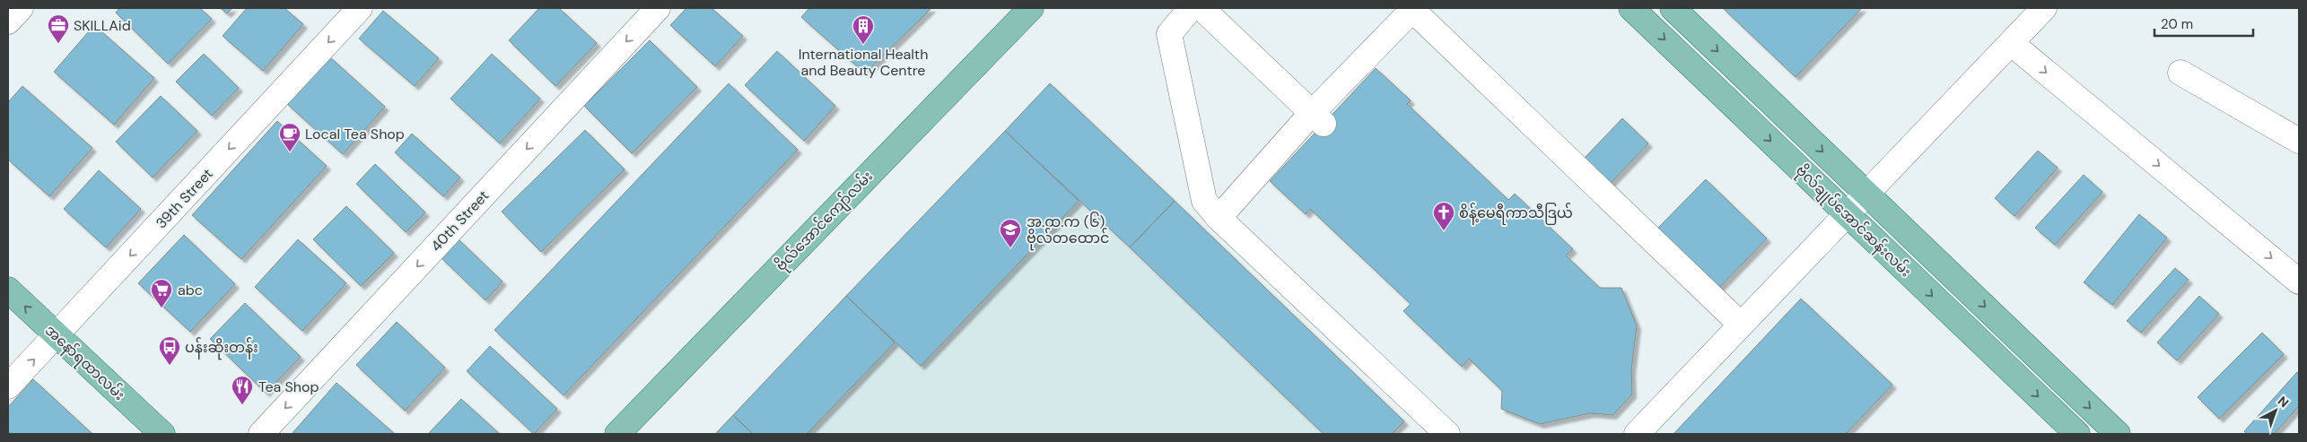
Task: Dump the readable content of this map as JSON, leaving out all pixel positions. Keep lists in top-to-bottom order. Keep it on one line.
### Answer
{"streets":{"main road":["ဗိုလ်အောင်ကျော်လမ်း","ဗိုလ်ချုပ်အောင်ဆန်းလမ်း","အနော်ရထာလမ်း"],"street":["39th Street","40th Street"]},"crossings":[["39th Street","အနော်ရထာလမ်း"]],"one_way":["40th Street","ဗိုလ်ချုပ်အောင်ဆန်းလမ်း"],"places":{"office":["SKILLAid"],"building":["International Health and Beauty Centre"],"cafe":["Local Tea Shop"],"church":["စိန့်မေရီကာသီဒြယ်"],"school or university":["အ.ထ.က (၆) ဗိုလ်တထောင်"],"supermarket":["abc"],"bus stop":["ပန်းဆိုးတန်း"],"restaurant":["Tea Shop"]},"scale_bar":"20 m","north":"top right"}
